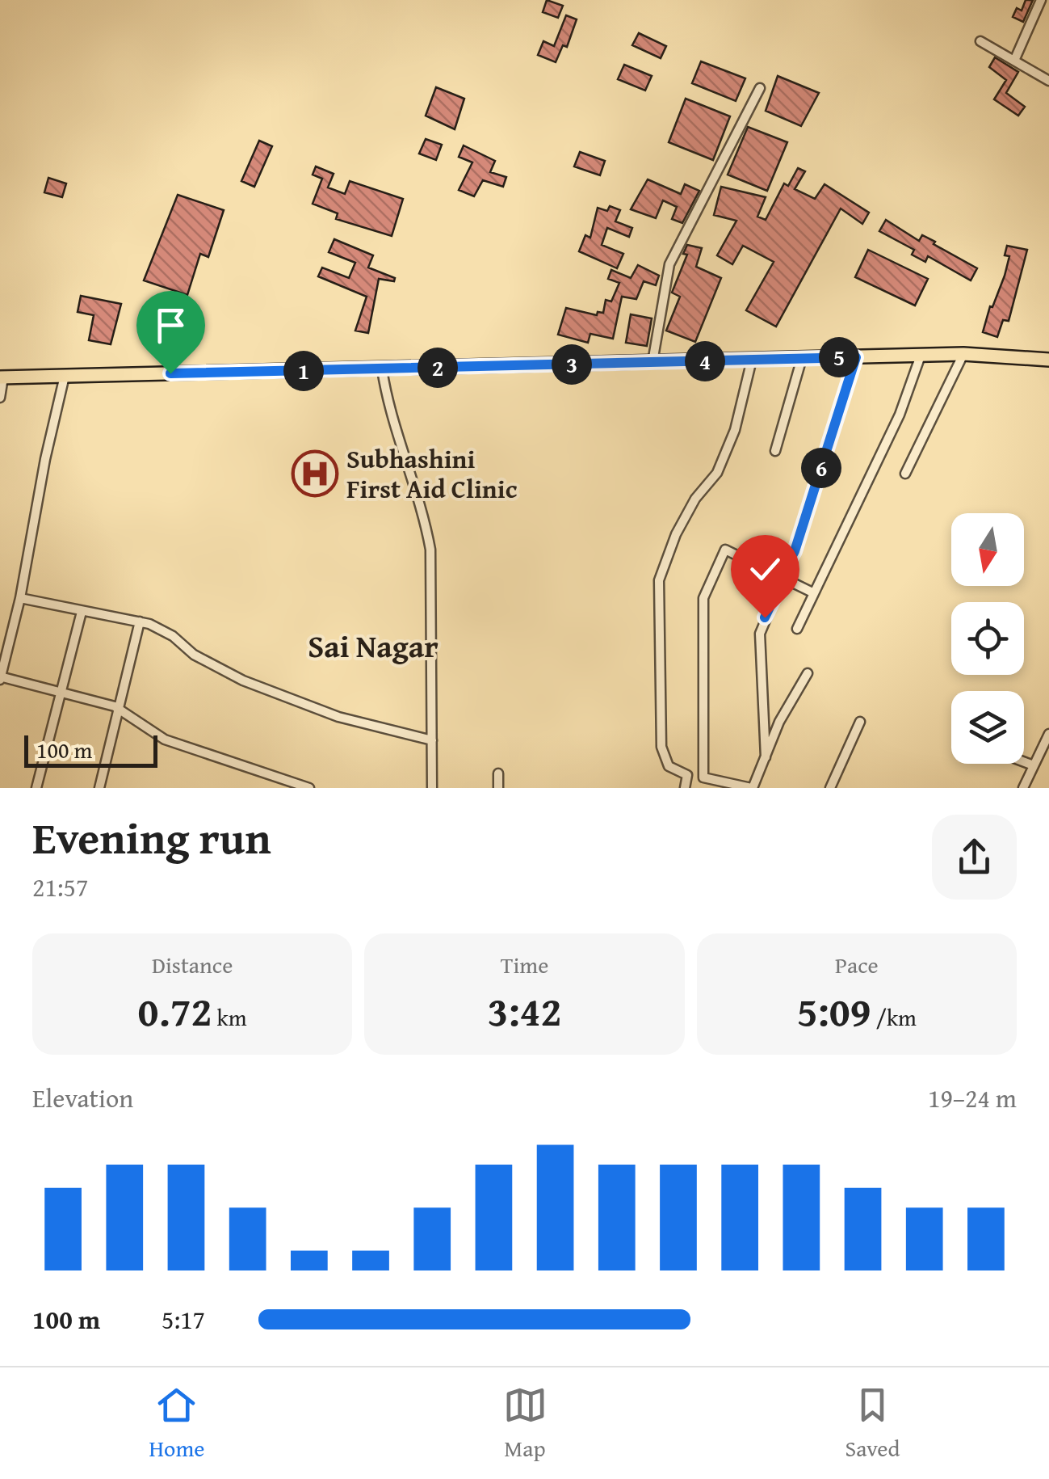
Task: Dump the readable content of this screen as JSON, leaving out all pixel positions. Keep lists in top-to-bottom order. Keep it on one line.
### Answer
{"districts":["Sai Nagar"],"places":{"hospital":["Subhashini First Aid Clinic"]},"scale_bar":"100 m","north":"bottom","page":{"pins":["5","4","3","2","1","6"],"scale":"100 m","heading":["Evening run","21:57"],"stats":[["Distance","0.72 km"],["Time","3:42"],["Pace","5:09 /km"]],"chart":["Elevation","19–24 m"],"list":[{"name":"100 m","note":"5:17"}],"tabs":["Home","Map","Saved"]}}
